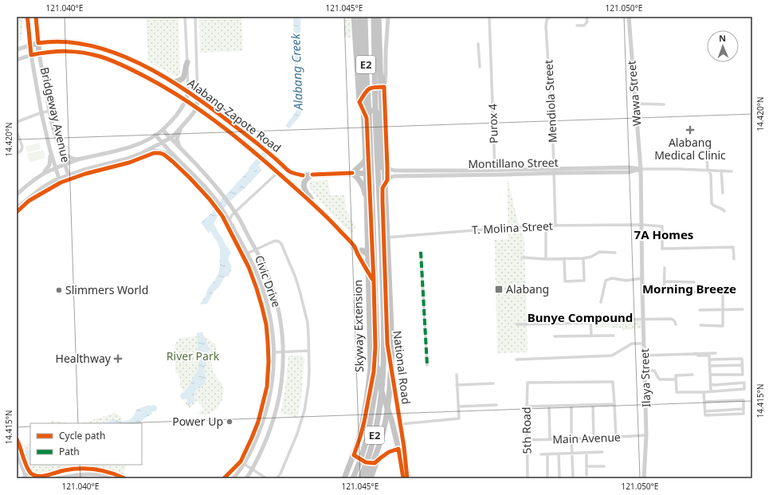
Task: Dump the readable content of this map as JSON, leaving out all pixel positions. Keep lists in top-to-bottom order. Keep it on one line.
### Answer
{"streets":{"highway":["E2","Bridgeway Avenue","Alabang-Zapote Road","Skyway Extension","National Road"],"main road":["Wawa Street","Montillano Street","Civic Drive","Ilaya Street"],"street":["Mendiola Street","Purox 4","T. Molina Street","5th Road","Main Avenue"]},"crossings":[["Wawa Street","Montillano Street"],["Wawa Street","Ilaya Street"],["Mendiola Street","Montillano Street"],["Mendiola Street","T. Molina Street"],["Bridgeway Avenue","Alabang-Zapote Road"],["Alabang-Zapote Road","National Road"],["Purox 4","Montillano Street"],["Montillano Street","Ilaya Street"],["T. Molina Street","National Road"],["T. Molina Street","Ilaya Street"],["Ilaya Street","Main Avenue"],["5th Road","Main Avenue"]],"districts":["7A Homes","Morning Breeze","Bunye Compound"],"water":["Alabang Creek"],"parks":["River Park"],"places":{"health":["Alabang Medical Clinic","Healthway"],"transit":["Alabang"],"other":["Slimmers World","Power Up"]},"legend":["Cycle path","Path"],"north":"top","coordinates":["121.040°E","121.045°E","121.050°E","14.420°N","14.415°N"]}
